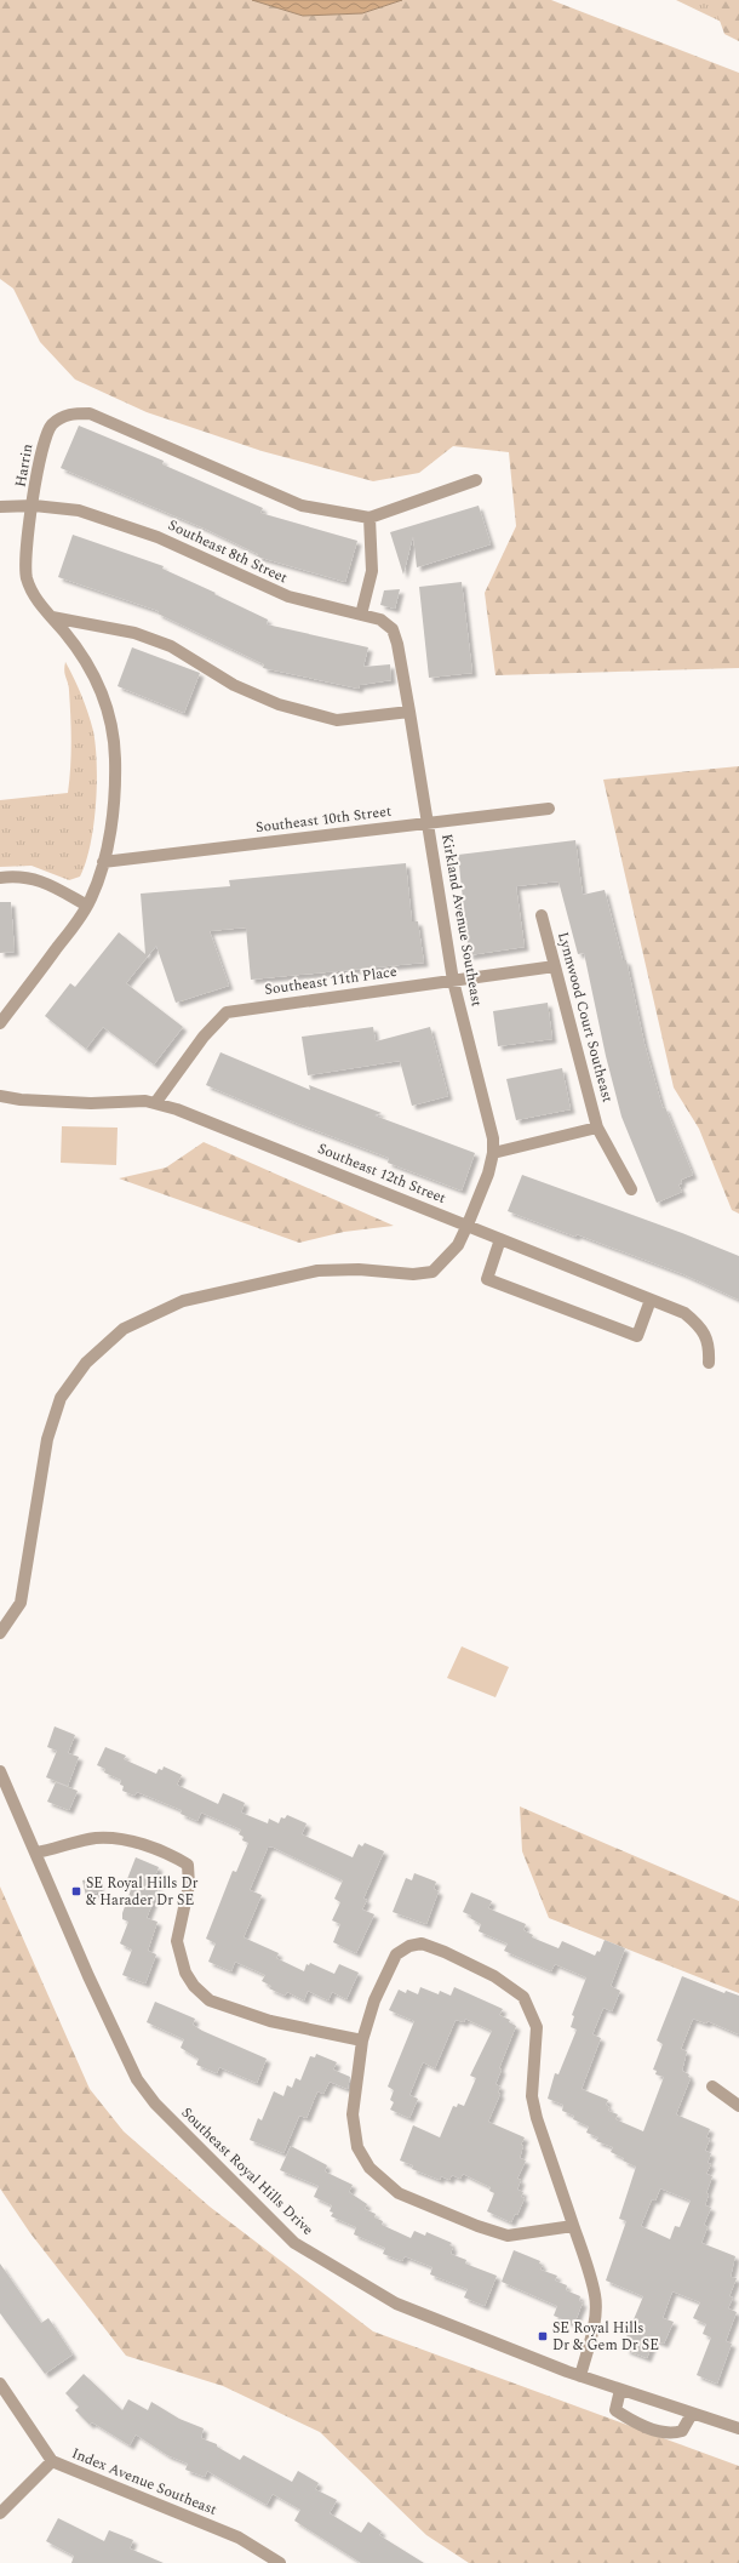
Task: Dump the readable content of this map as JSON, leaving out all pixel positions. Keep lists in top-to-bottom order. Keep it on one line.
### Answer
{"streets":{"street":["Harrin","Southeast 8th Street","Southeast 10th Street","Kirkland Avenue Southeast","Southeast 11th Place","Lynnwood Court Southeast","Southeast 12th Street","Southeast Royal Hills Drive","Index Avenue Southeast"]},"crossings":[["Harrin","Southeast 8th Street"],["Harrin","Southeast 10th Street"],["Southeast 8th Street","Kirkland Avenue Southeast"],["Southeast 10th Street","Kirkland Avenue Southeast"],["Kirkland Avenue Southeast","Southeast 11th Place"],["Kirkland Avenue Southeast","Southeast 12th Street"],["Southeast 11th Place","Lynnwood Court Southeast"],["Southeast 11th Place","Southeast 12th Street"]],"places":{"transit":["SE Royal Hills Dr & Harader Dr SE","SE Royal Hills Dr & Gem Dr SE"]}}
